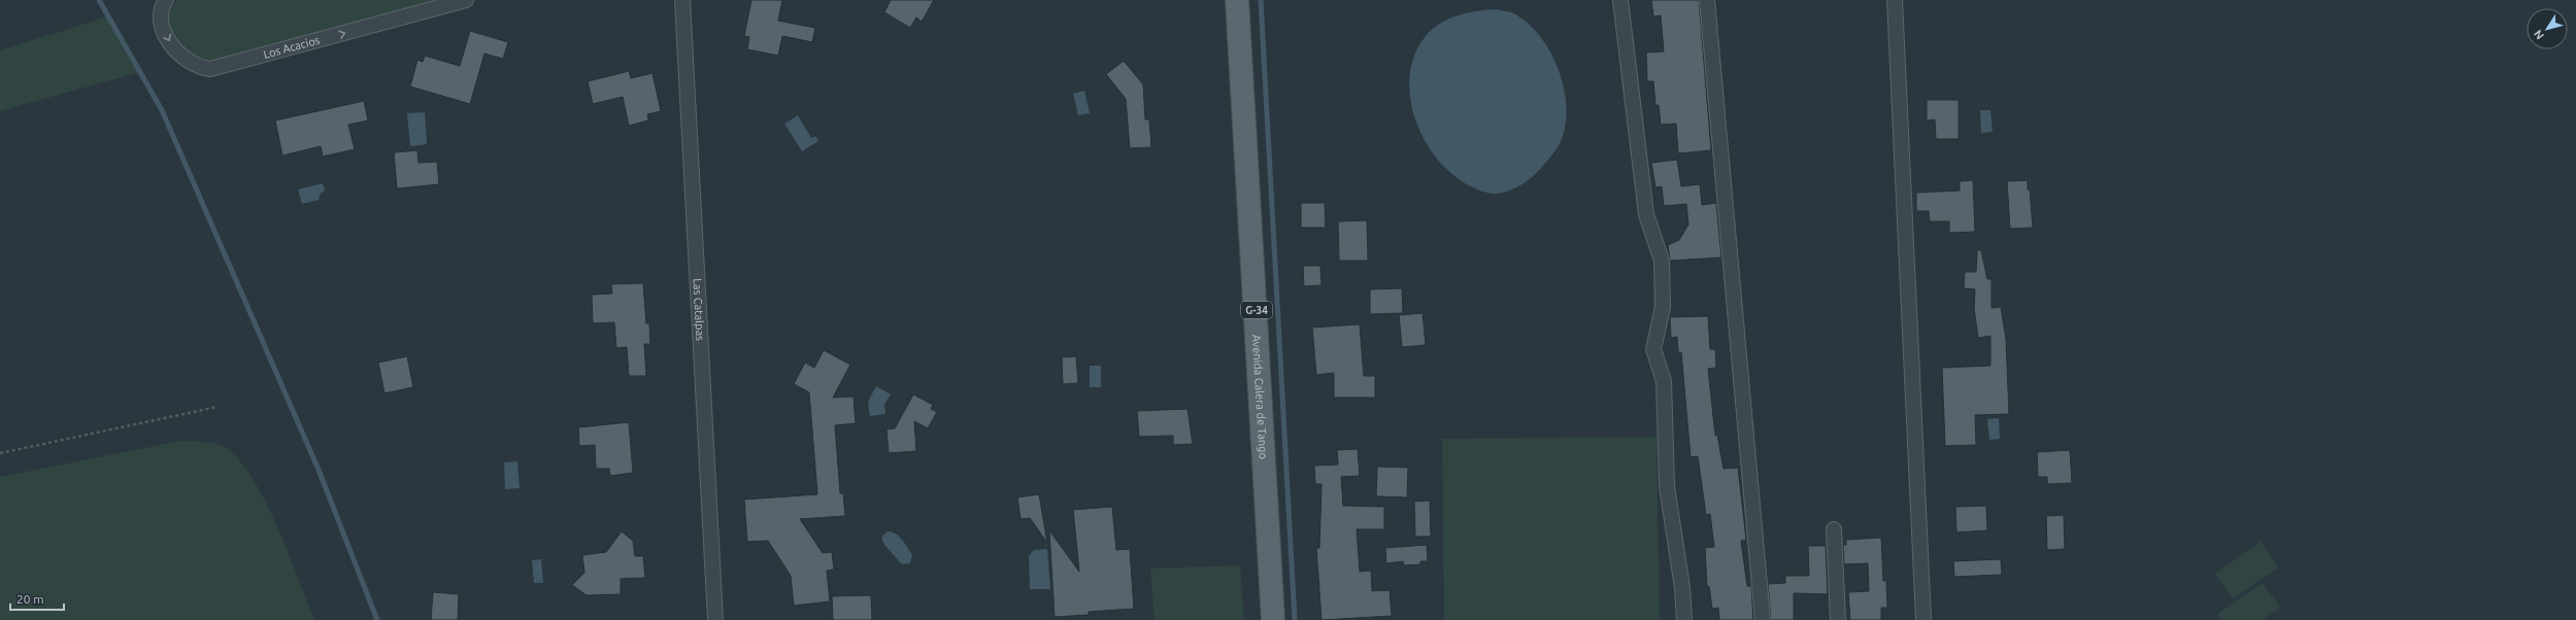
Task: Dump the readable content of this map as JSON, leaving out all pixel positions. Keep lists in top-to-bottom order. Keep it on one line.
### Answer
{"streets":{"main road":["G-34","Avenida Calera de Tango"],"street":["Los Acacios","Las Catalpas"]},"one_way":["Los Acacios"],"scale_bar":"20 m","north":"bottom left"}
